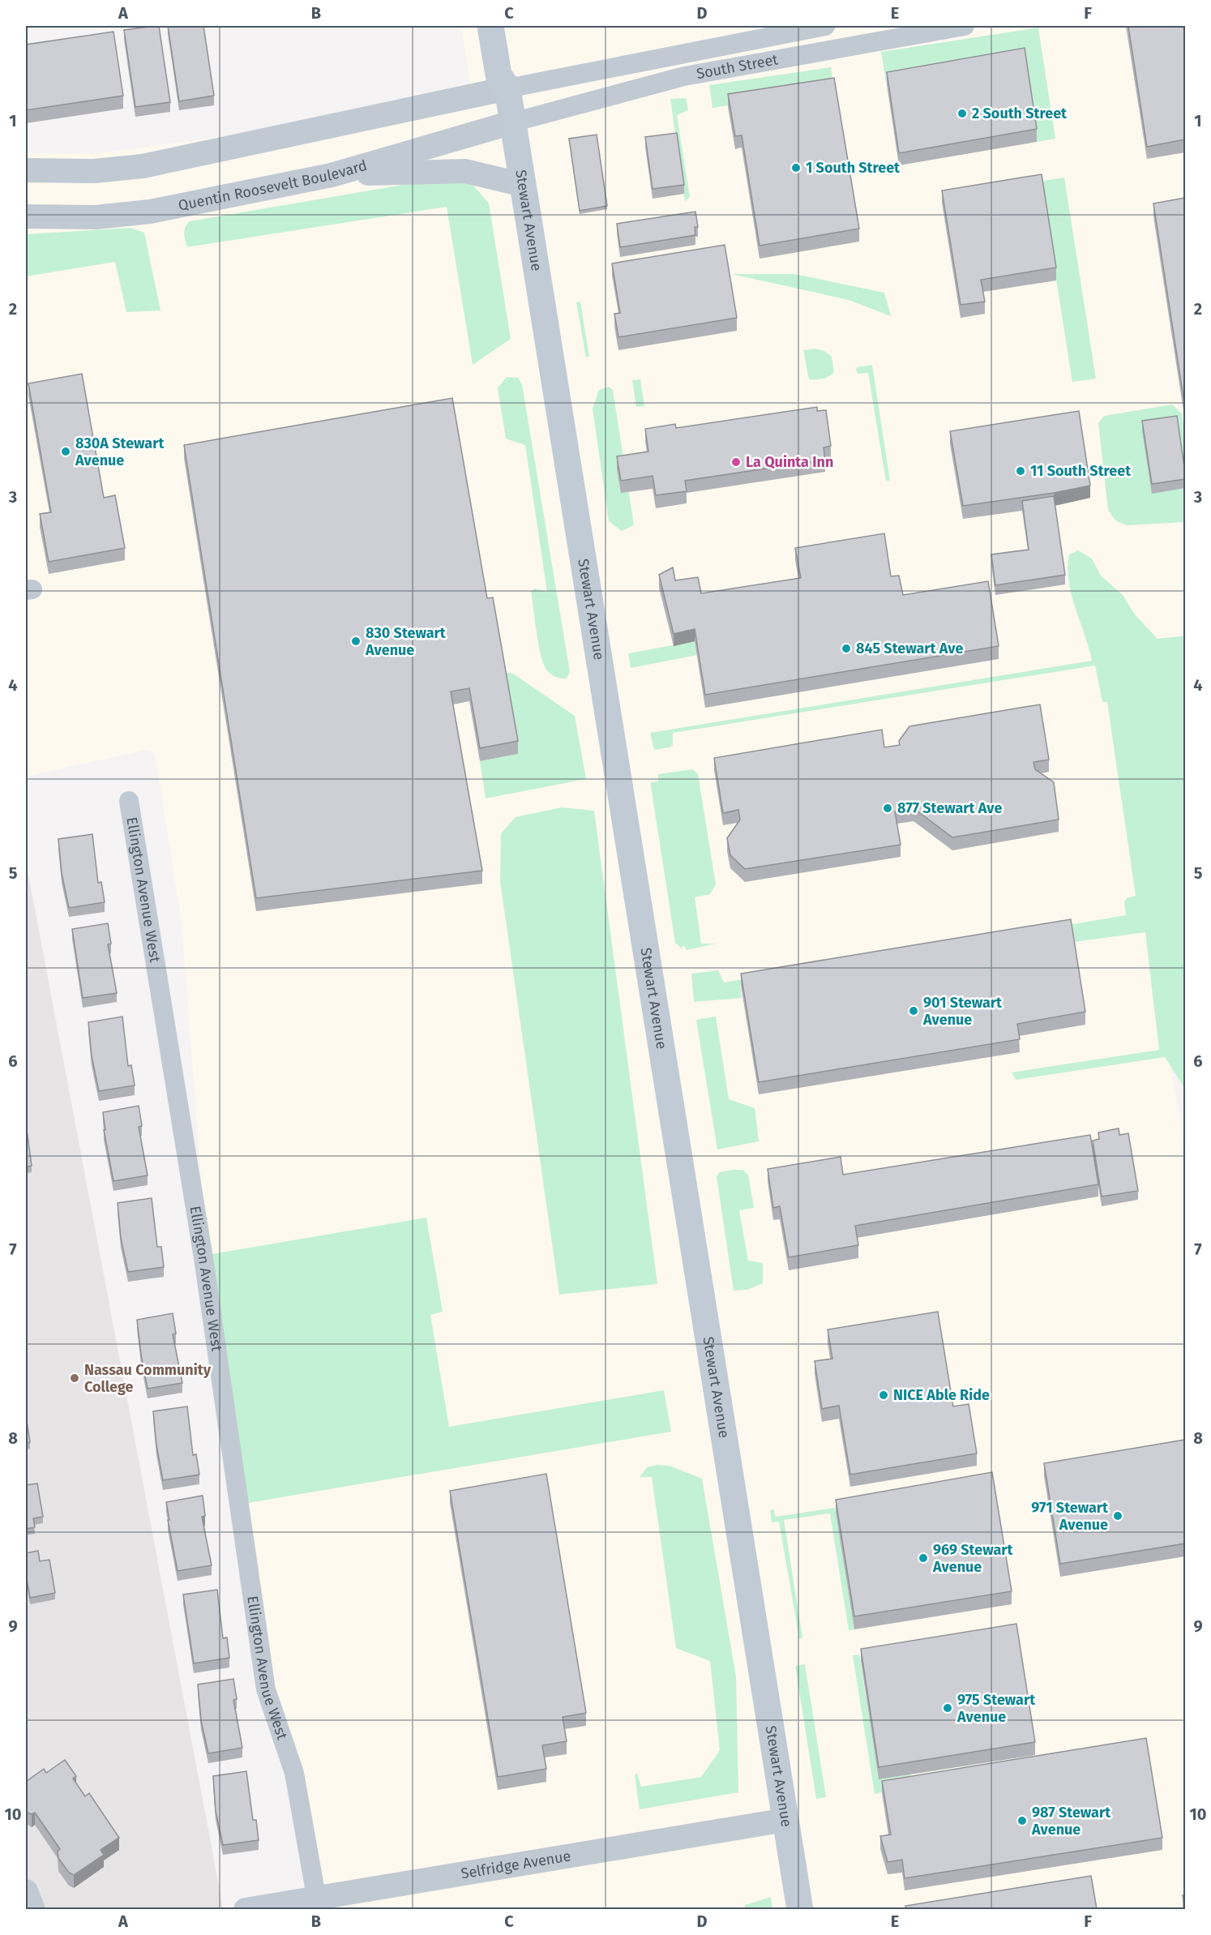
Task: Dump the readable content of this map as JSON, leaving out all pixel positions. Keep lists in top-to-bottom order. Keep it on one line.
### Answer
{"streets":{"main road":["Stewart Avenue"],"street":["South Street","Quentin Roosevelt Boulevard","Ellington Avenue West","Selfridge Avenue"]},"crossings":[["South Street","Quentin Roosevelt Boulevard"],["South Street","Stewart Avenue"],["Quentin Roosevelt Boulevard","Stewart Avenue"],["Stewart Avenue","Selfridge Avenue"],["Ellington Avenue West","Selfridge Avenue"]],"places":["2 South Street","1 South Street","830A Stewart Avenue","La Quinta Inn","11 South Street","830 Stewart Avenue","845 Stewart Ave","877 Stewart Ave","901 Stewart Avenue","Nassau Community College","NICE Able Ride","971 Stewart Avenue","969 Stewart Avenue","975 Stewart Avenue","987 Stewart Avenue"],"grid":{"columns":["A","B","C","D","E","F"],"rows":["1","2","3","4","5","6","7","8","9","10"]}}
